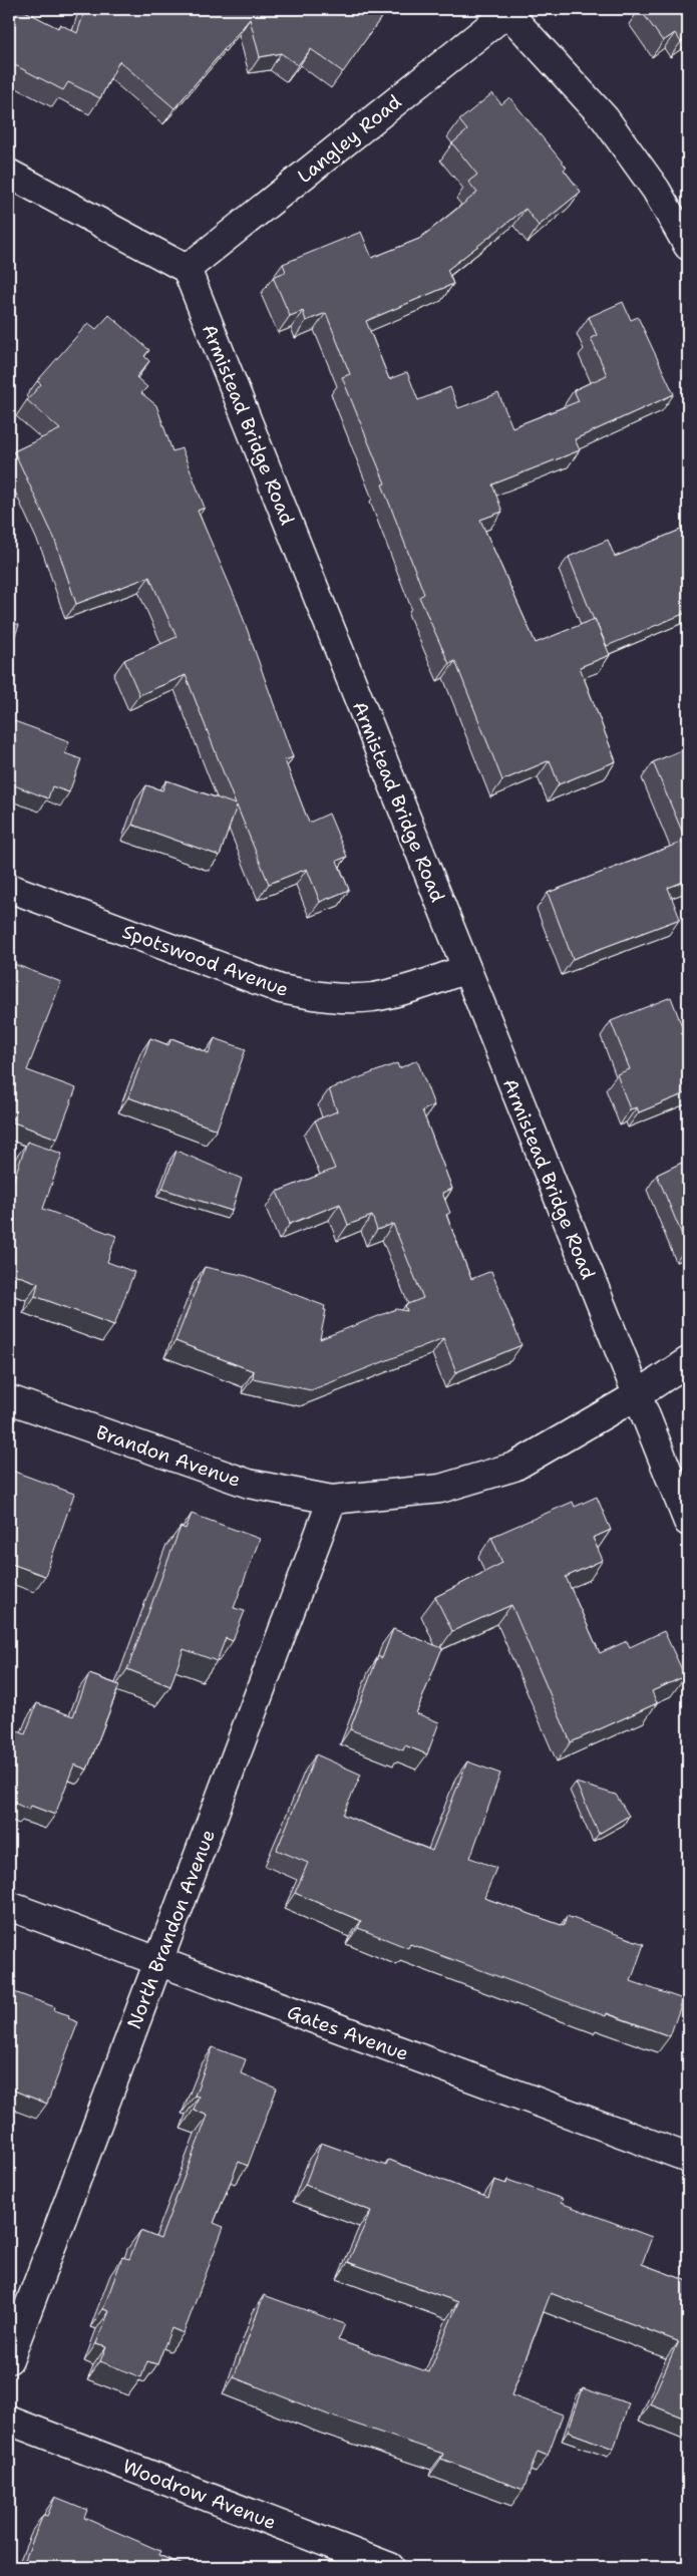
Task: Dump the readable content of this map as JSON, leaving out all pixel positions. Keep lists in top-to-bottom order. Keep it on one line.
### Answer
{"streets":{"street":["Langley Road","Armistead Bridge Road","Spotswood Avenue","Brandon Avenue","North Brandon Avenue","Gates Avenue","Woodrow Avenue"]},"crossings":[["Langley Road","Armistead Bridge Road"],["Armistead Bridge Road","Spotswood Avenue"],["Armistead Bridge Road","Brandon Avenue"],["Brandon Avenue","North Brandon Avenue"],["North Brandon Avenue","Gates Avenue"]]}
